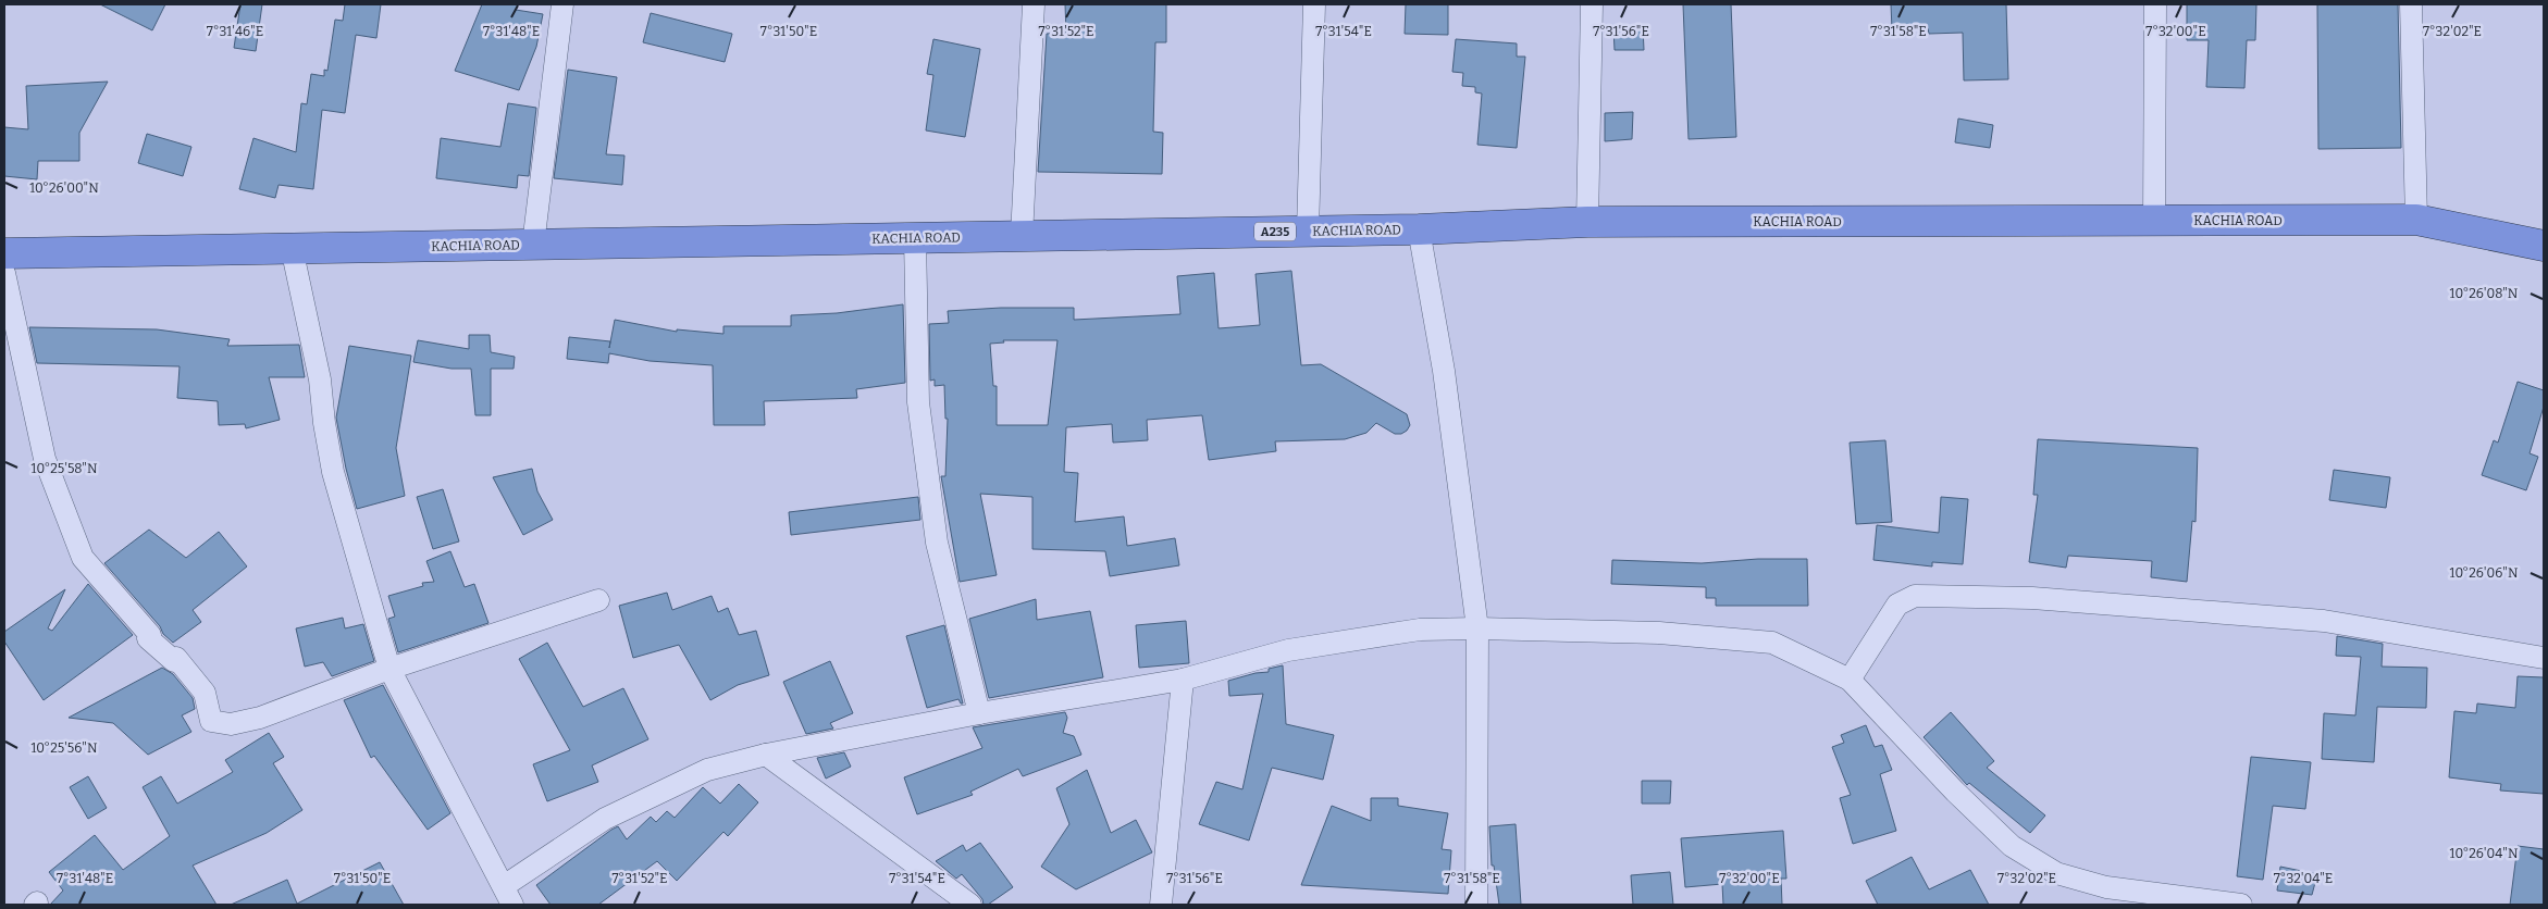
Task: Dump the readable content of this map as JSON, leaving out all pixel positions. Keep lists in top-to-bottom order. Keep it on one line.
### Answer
{"streets":{"highway":["KACHIA ROAD","A235"]},"coordinates":["7°31'52\"E","7°31'54\"E","7°31'46\"E","7°31'48\"E","7°31'50\"E","7°31'56\"E","7°31'58\"E","7°32'00\"E","7°32'02\"E","10°26'00\"N","10°26'08\"N","10°25'58\"N","10°26'06\"N","10°25'56\"N","10°26'04\"N","7°32'04\"E"]}
